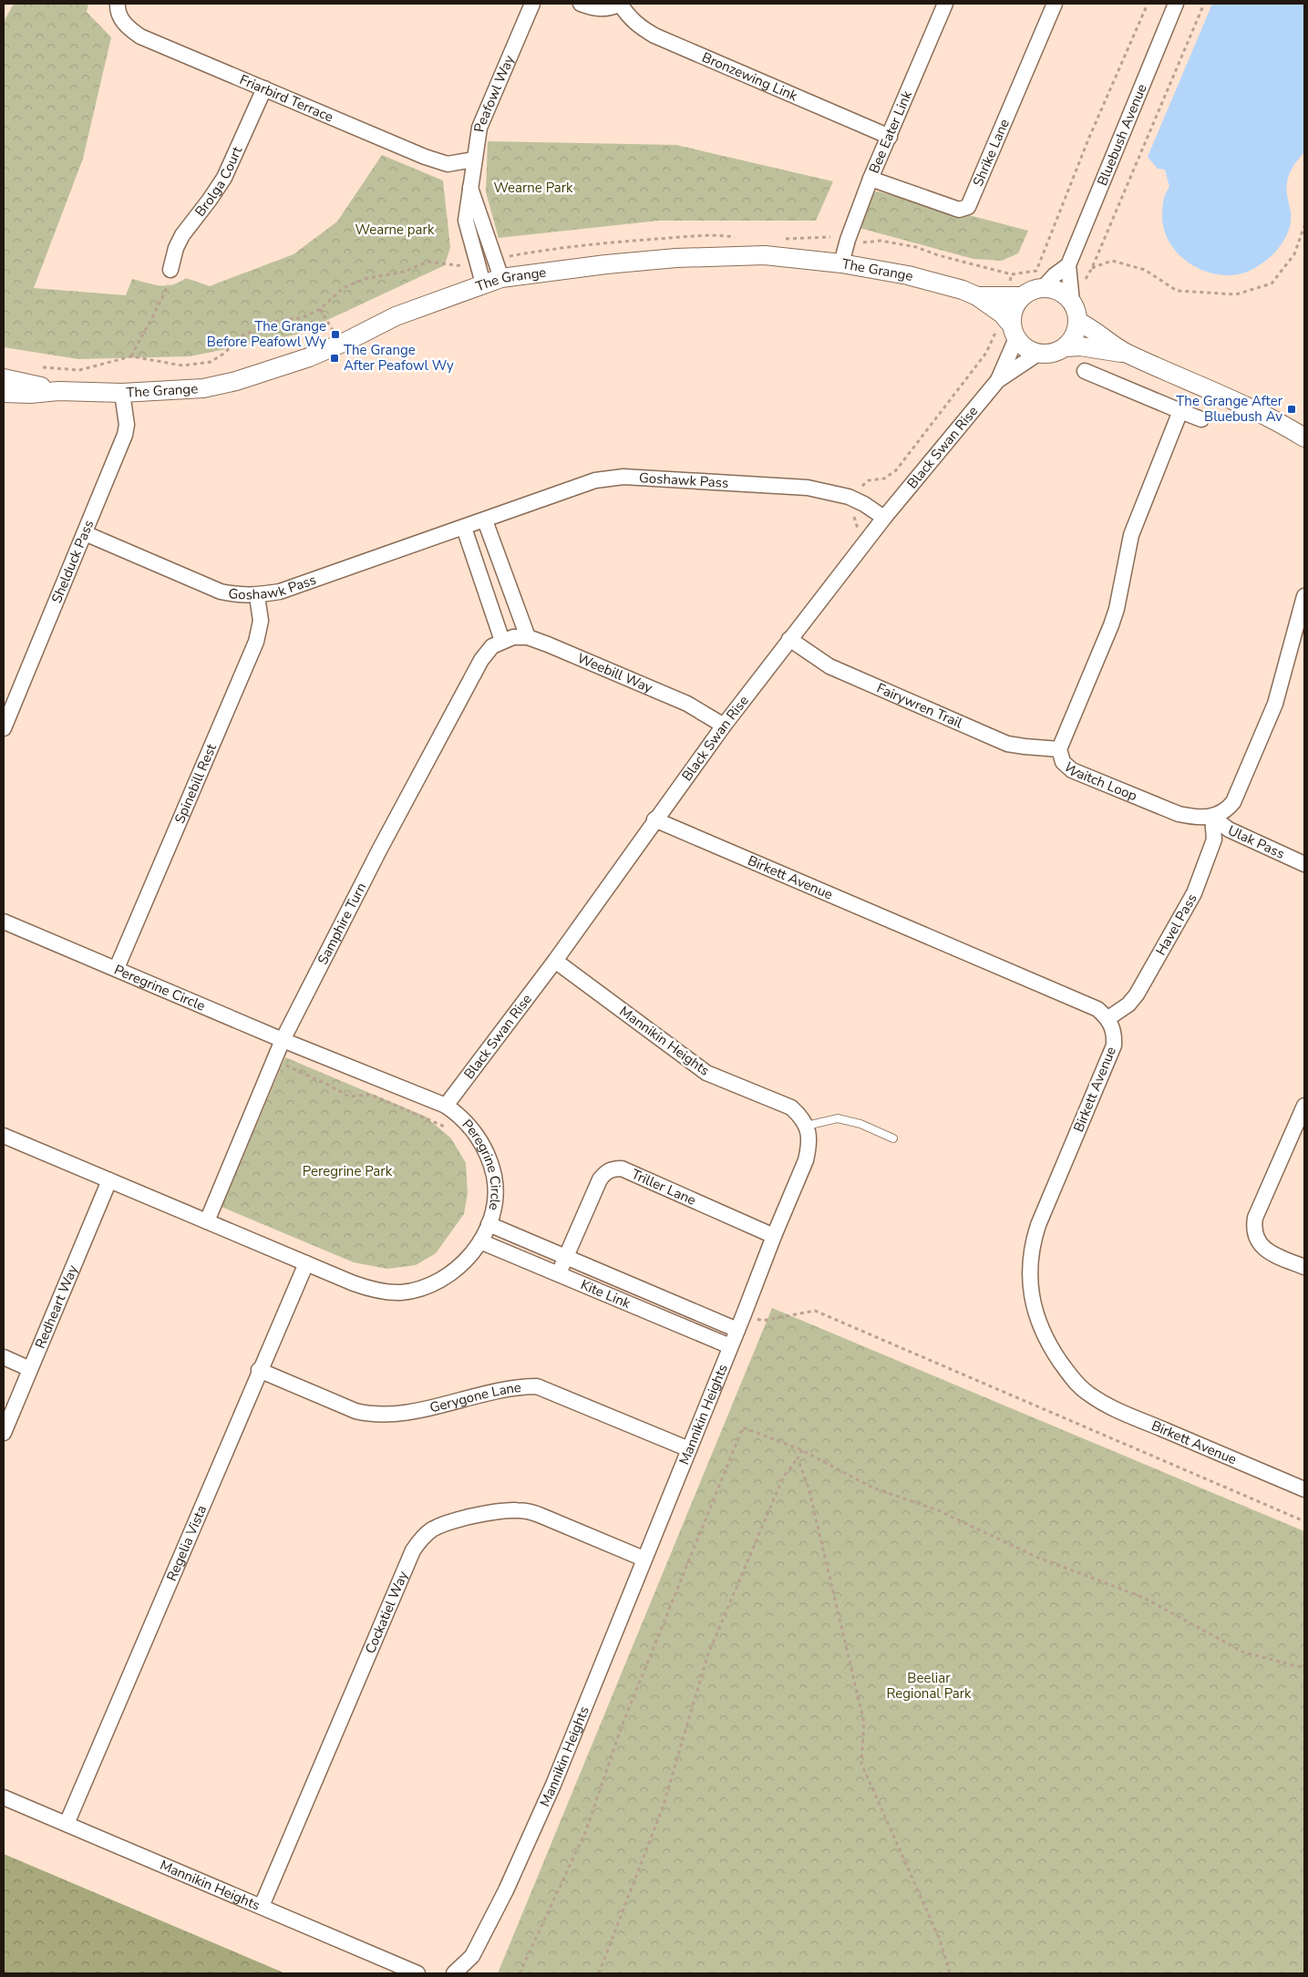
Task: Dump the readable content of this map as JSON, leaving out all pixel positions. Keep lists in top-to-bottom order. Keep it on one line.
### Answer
{"streets":{"street":["Bronzewing Link","Peafowl Way","Friarbird Terrace","Bee Eater Link","Bluebush Avenue","Shrike Lane","Brolga Court","The Grange","Black Swan Rise","Goshawk Pass","Shelduck Pass","Weebill Way","Fairywren Trail","Waitch Loop","Spinebill Rest","Ulak Pass","Birkett Avenue","Samphire Turn","Havel Pass","Peregrine Circle","Mannikin Heights","Triller Lane","Kite Link","Redheart Way","Gerygone Lane","Regelia Vista","Cockatiel Way"]},"crossings":[["Bronzewing Link","Bee Eater Link"],["Peafowl Way","Friarbird Terrace"],["Peafowl Way","The Grange"],["Friarbird Terrace","Brolga Court"],["Bee Eater Link","Shrike Lane"],["Bee Eater Link","The Grange"],["Bluebush Avenue","The Grange"],["Bluebush Avenue","Black Swan Rise"],["The Grange","Black Swan Rise"],["The Grange","Shelduck Pass"],["Black Swan Rise","Goshawk Pass"],["Black Swan Rise","Weebill Way"],["Black Swan Rise","Fairywren Trail"],["Black Swan Rise","Birkett Avenue"],["Black Swan Rise","Peregrine Circle"],["Black Swan Rise","Mannikin Heights"],["Goshawk Pass","Shelduck Pass"],["Goshawk Pass","Spinebill Rest"],["Weebill Way","Samphire Turn"],["Fairywren Trail","Waitch Loop"],["Waitch Loop","Ulak Pass"],["Waitch Loop","Havel Pass"],["Spinebill Rest","Peregrine Circle"],["Ulak Pass","Havel Pass"],["Birkett Avenue","Havel Pass"],["Samphire Turn","Peregrine Circle"],["Peregrine Circle","Kite Link"],["Peregrine Circle","Redheart Way"],["Peregrine Circle","Regelia Vista"],["Mannikin Heights","Triller Lane"],["Mannikin Heights","Kite Link"],["Mannikin Heights","Gerygone Lane"],["Mannikin Heights","Regelia Vista"],["Mannikin Heights","Cockatiel Way"],["Triller Lane","Kite Link"],["Gerygone Lane","Regelia Vista"]],"parks":["Wearne Park","Wearne park","Peregrine Park","Beeliar Regional Park"],"places":{"transit":["The Grange Before Peafowl Wy","The Grange After Peafowl Wy","The Grange After Bluebush Av"]}}
